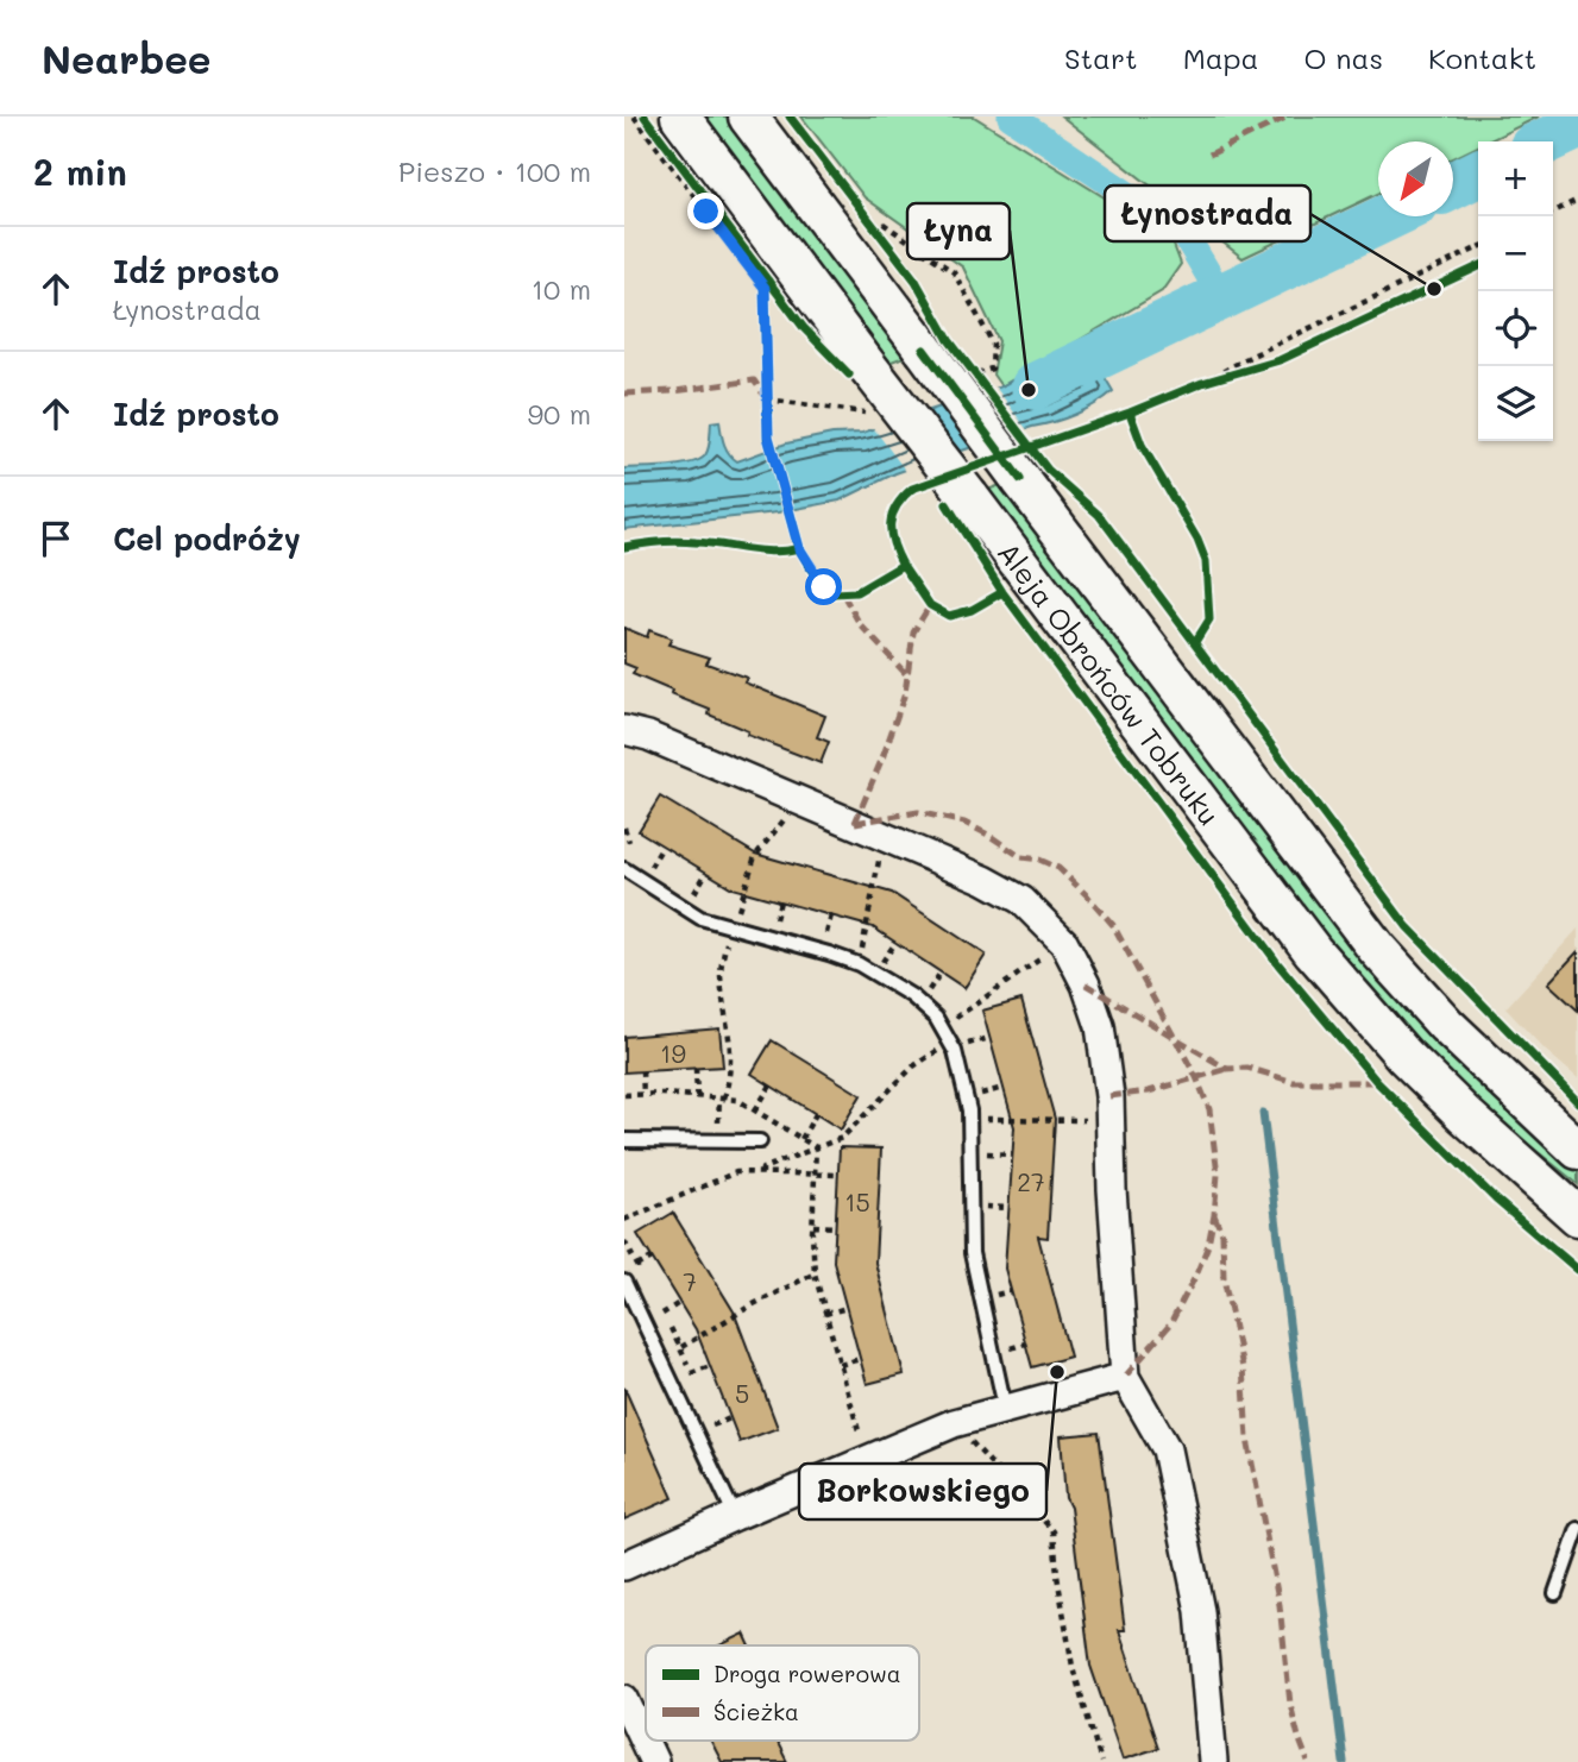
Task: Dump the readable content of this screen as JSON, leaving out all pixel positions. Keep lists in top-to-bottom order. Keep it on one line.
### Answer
{"streets":{"main road":["Aleja Obrońców Tobruku"]},"places":["Łynostrada","Łyna","Borkowskiego"],"house_numbers":["19","27","15","7","5"],"legend":["Droga rowerowa","Ścieżka"],"north":"bottom left","page":{"header":"Nearbee","nav":["Start","Mapa","O nas","Kontakt"],"heading":["2 min","Pieszo · 100 m"],"map_buttons":["+","−"],"list":[["Idź prosto","Łynostrada","10 m"],["Idź prosto","90 m"],"Cel podróży"]}}
